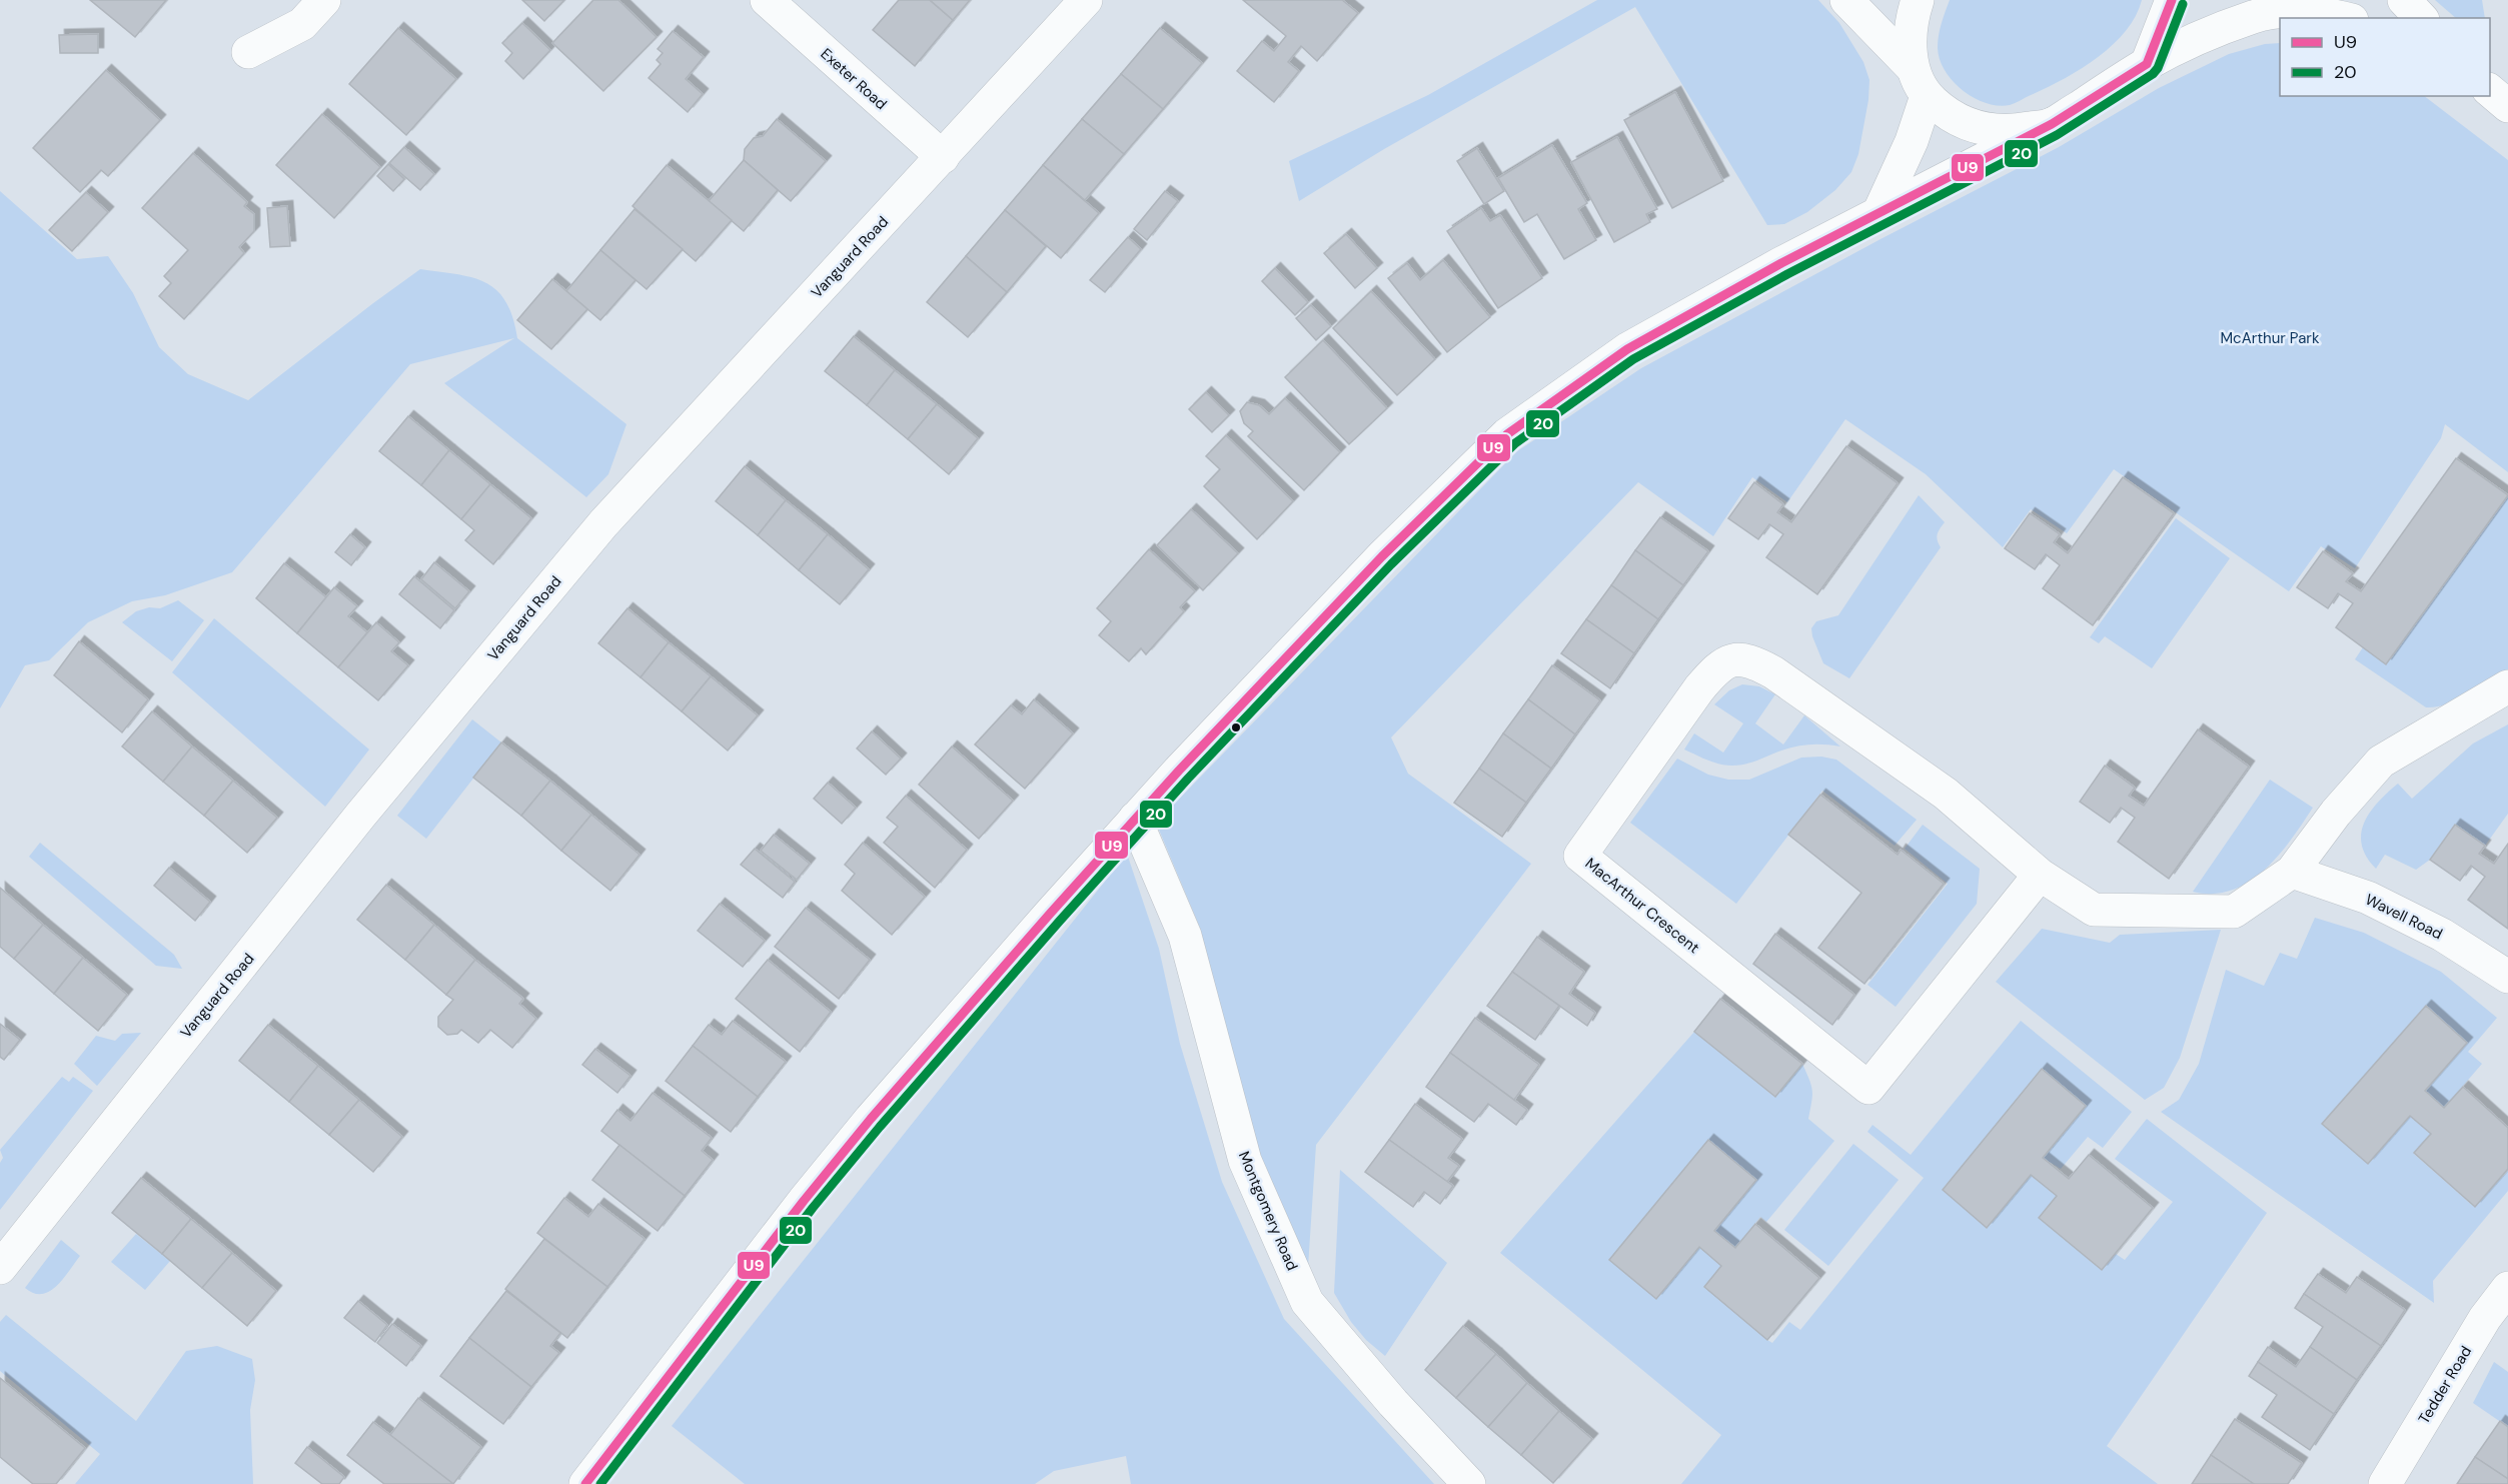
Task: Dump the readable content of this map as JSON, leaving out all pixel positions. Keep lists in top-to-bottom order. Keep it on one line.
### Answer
{"streets":{"street":["Exeter Road","Vanguard Road","MacArthur Crescent","Wavell Road","Montgomery Road","Tedder Road"]},"crossings":[["Exeter Road","Vanguard Road"],["MacArthur Crescent","Wavell Road"]],"parks":["McArthur Park"],"lines":["transit line U9","transit line 20"],"legend":["U9","20"]}
